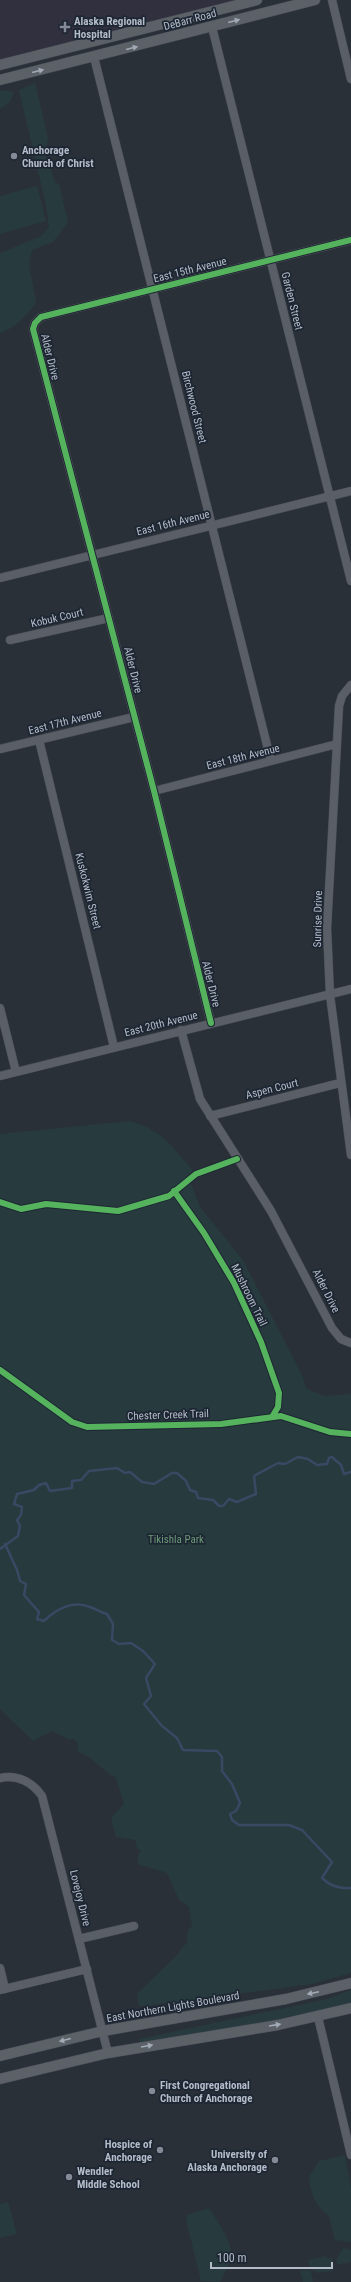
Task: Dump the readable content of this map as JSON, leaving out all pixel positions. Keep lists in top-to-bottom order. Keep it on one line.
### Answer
{"streets":{"main road":["DeBarr Road","East Northern Lights Boulevard"],"street":["East 15th Avenue","Garden Street","Alder Drive","Birchwood Street","East 16th Avenue","Kobuk Court","East 17th Avenue","East 18th Avenue","Kuskokwim Street","Sunrise Drive","East 20th Avenue","Aspen Court","Lovejoy Drive"],"cycle path":["Mushroom Trail","Chester Creek Trail"]},"crossings":[["DeBarr Road","Garden Street"],["DeBarr Road","Birchwood Street"],["East 15th Avenue","Garden Street"],["East 15th Avenue","Alder Drive"],["East 15th Avenue","Birchwood Street"],["Garden Street","East 16th Avenue"],["Alder Drive","East 16th Avenue"],["Alder Drive","Kobuk Court"],["Alder Drive","East 17th Avenue"],["Alder Drive","East 18th Avenue"],["Alder Drive","East 20th Avenue"],["Alder Drive","Aspen Court"],["Birchwood Street","East 16th Avenue"],["Birchwood Street","East 18th Avenue"],["East 17th Avenue","Kuskokwim Street"],["East 18th Avenue","Sunrise Drive"],["Kuskokwim Street","East 20th Avenue"],["Sunrise Drive","East 20th Avenue"],["Sunrise Drive","Aspen Court"],["Lovejoy Drive","East Northern Lights Boulevard"]],"parks":["Tikishla Park"],"places":{"health":["Alaska Regional Hospital"],"other":["Anchorage Church of Christ","First Congregational Church of Anchorage","Hospice of Anchorage","University of Alaska Anchorage","Wendler Middle School"]},"scale_bar":"100 m"}
